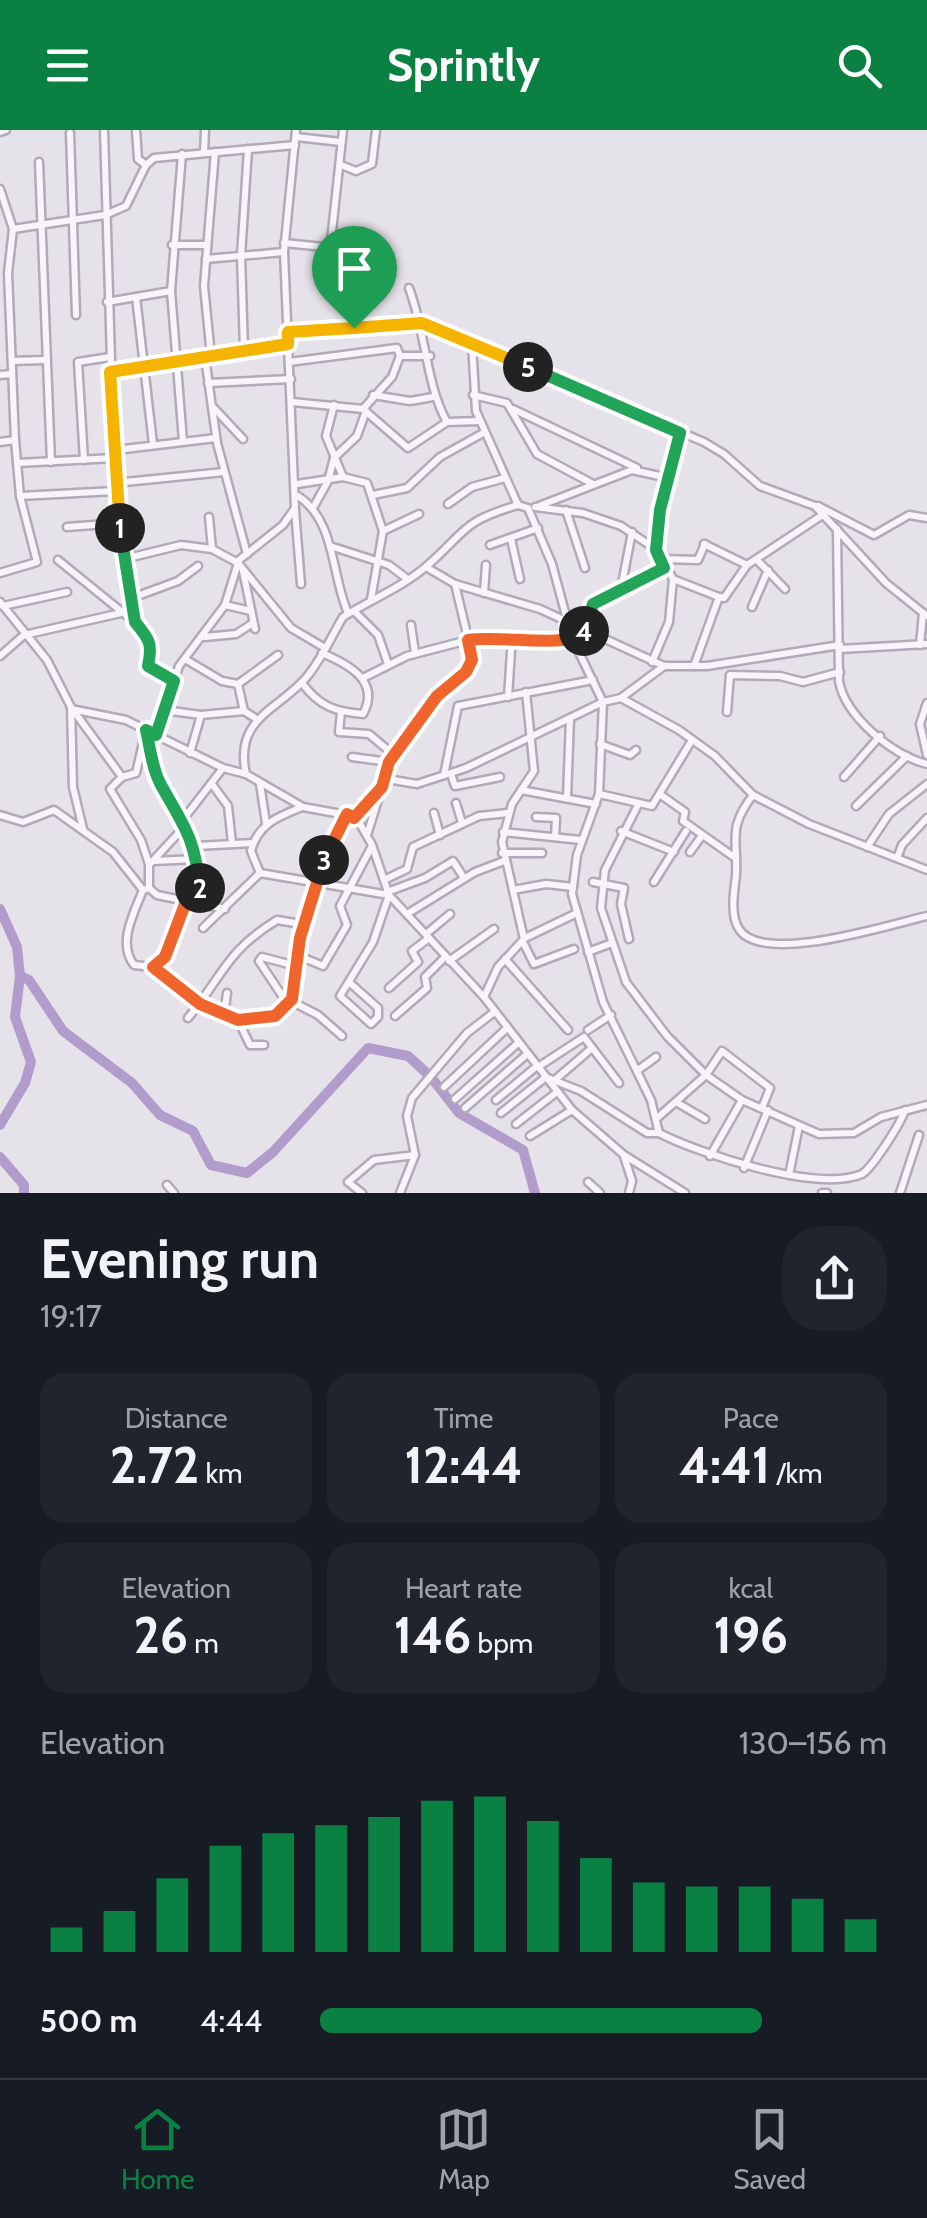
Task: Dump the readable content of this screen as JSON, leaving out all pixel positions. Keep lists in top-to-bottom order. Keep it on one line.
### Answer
{"page":{"header":"Sprintly","pins":["5","1","4","3","2"],"heading":["Evening run","19:17"],"stats":[["Distance","2.72 km"],["Time","12:44"],["Pace","4:41 /km"],["Elevation","26 m"],["Heart rate","146 bpm"],["kcal","196"]],"chart":["Elevation","130–156 m"],"list":[{"name":"500 m","note":"4:44"}],"tabs":["Home","Map","Saved"]}}
